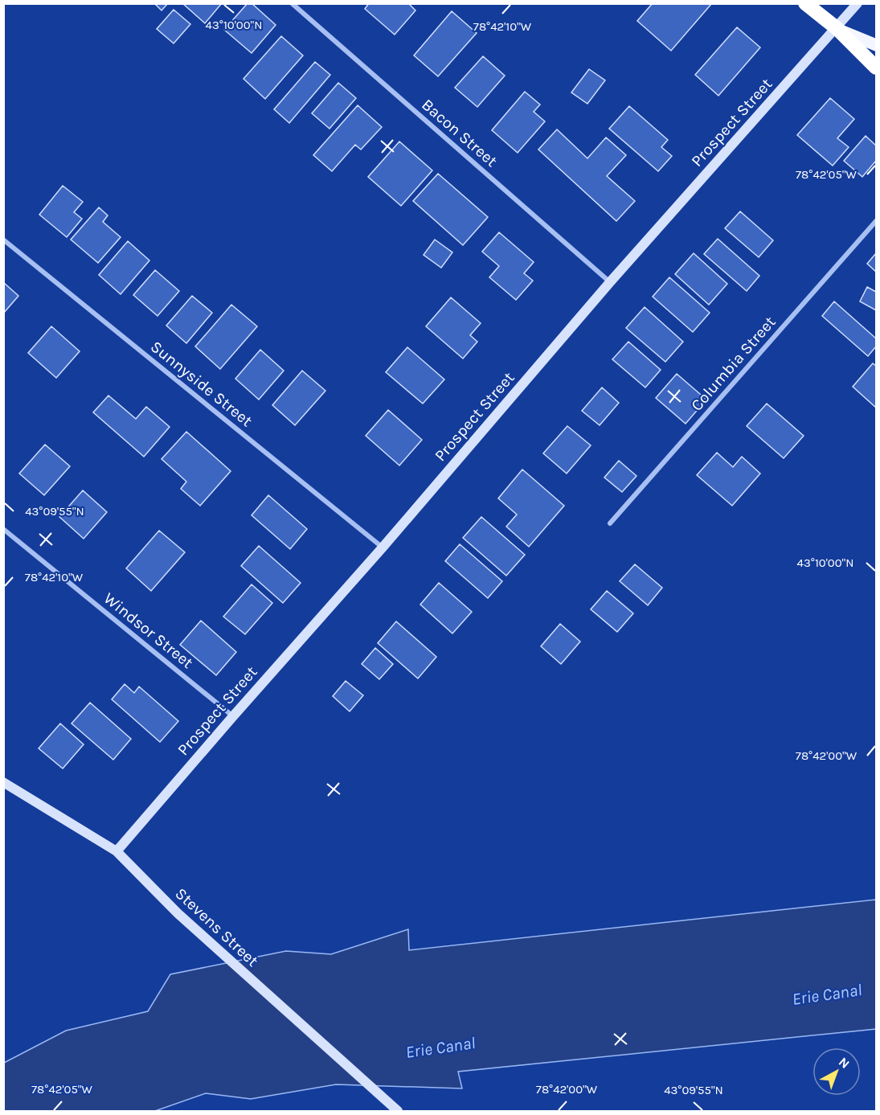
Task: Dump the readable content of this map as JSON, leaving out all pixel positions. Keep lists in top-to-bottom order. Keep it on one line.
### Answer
{"streets":{"street":["Prospect Street","Bacon Street","Columbia Street","Sunnyside Street","Windsor Street","Stevens Street"]},"crossings":[["Prospect Street","Bacon Street"],["Prospect Street","Sunnyside Street"],["Prospect Street","Windsor Street"],["Prospect Street","Stevens Street"]],"water":["Erie Canal"],"north":"top right","coordinates":["43°10'00\"N","78°42'10\"W","78°42'05\"W","43°09'55\"N","78°42'00\"W"]}
